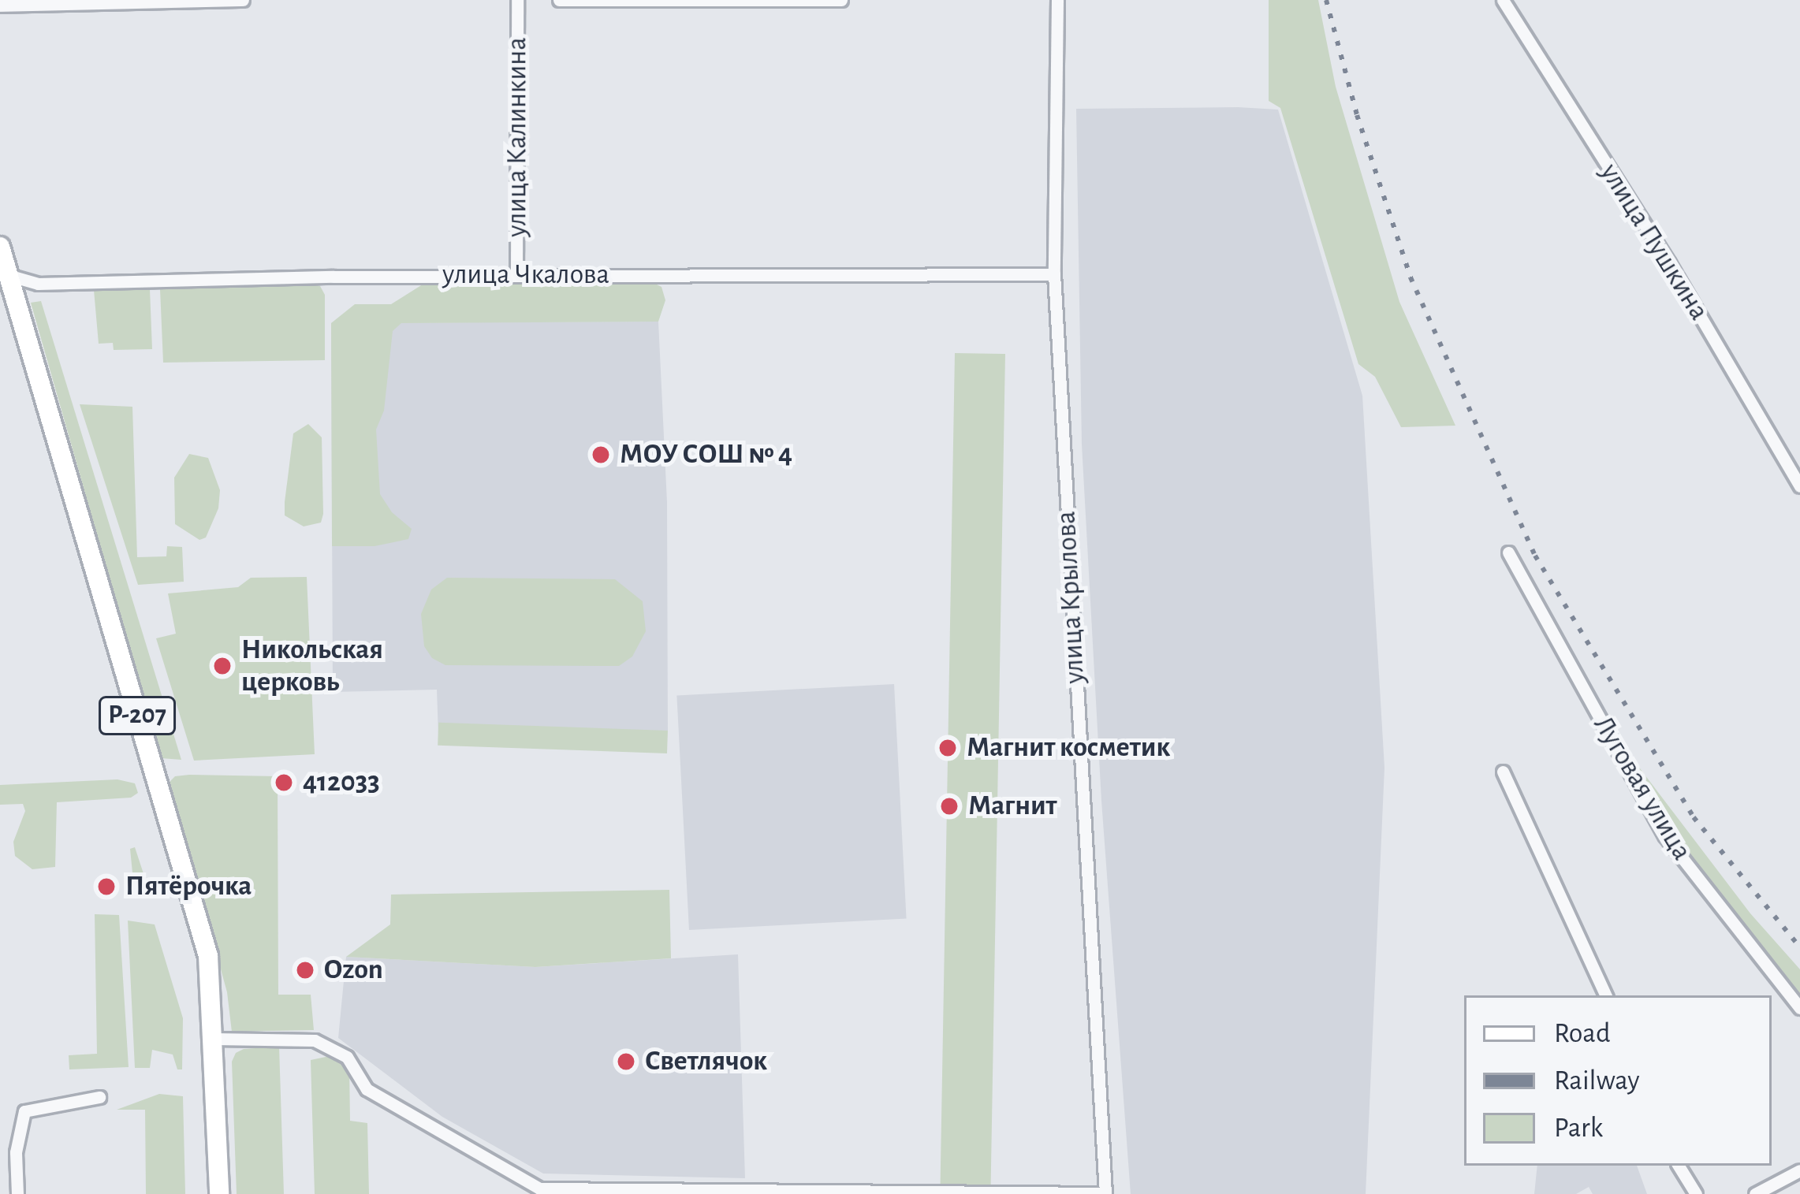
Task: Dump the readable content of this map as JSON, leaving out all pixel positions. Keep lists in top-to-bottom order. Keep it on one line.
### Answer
{"streets":{"main road":["Р-207"],"street":["улица Калинкина","улица Пушкина","улица Чкалова","улица Крылова","Луговая улица"]},"crossings":[["улица Калинкина","улица Чкалова"],["улица Чкалова","улица Крылова"],["улица Чкалова","Р-207"]],"places":["МОУ СОШ № 4","Никольская церковь","Магнит косметик","412033","Магнит","Пятёрочка","Ozon","Светлячок"],"legend":["Road","Railway","Park"]}
